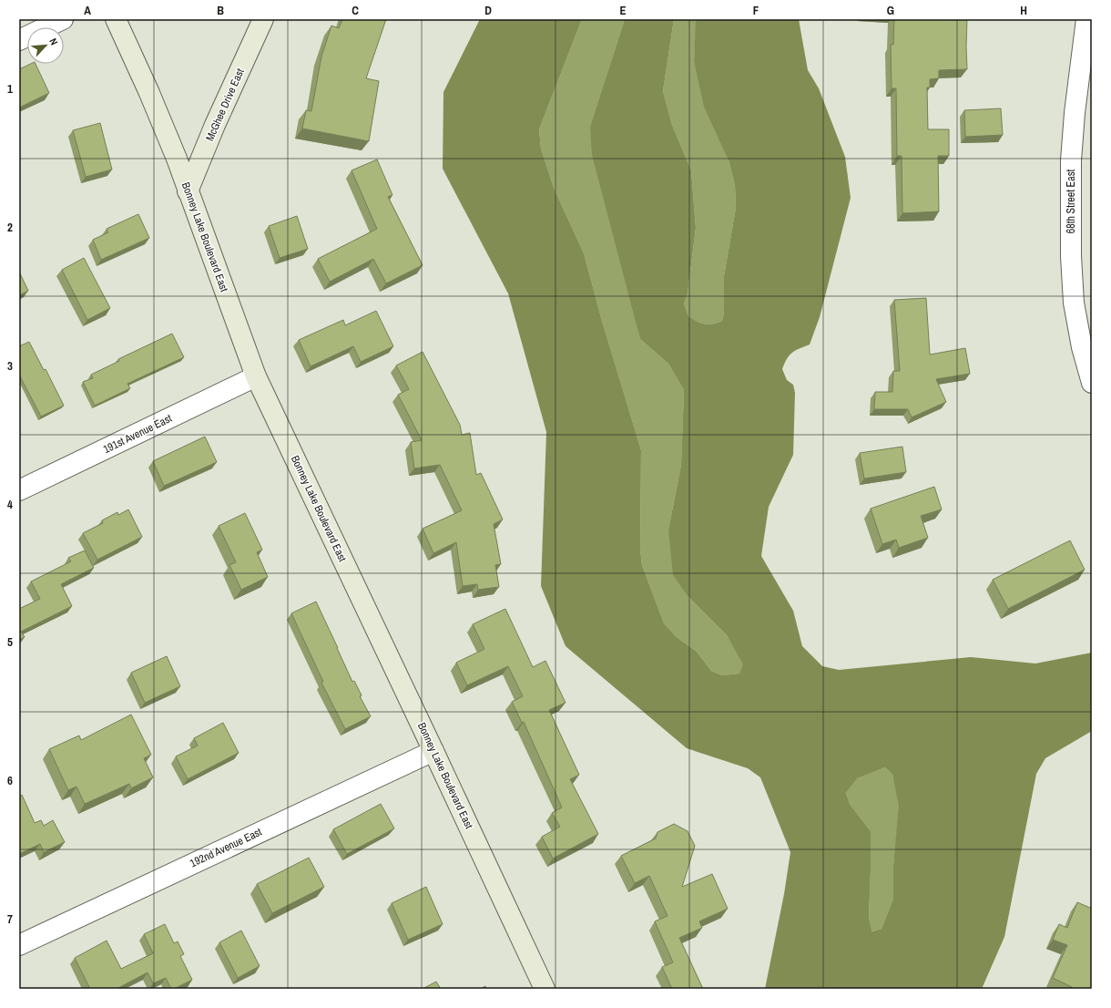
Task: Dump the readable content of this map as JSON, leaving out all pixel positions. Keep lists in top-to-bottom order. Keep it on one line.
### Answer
{"streets":{"street":["McGhee Drive East","68th Street East","Bonney Lake Boulevard East","191st Avenue East","192nd Avenue East"]},"crossings":[["McGhee Drive East","Bonney Lake Boulevard East"],["Bonney Lake Boulevard East","191st Avenue East"],["Bonney Lake Boulevard East","192nd Avenue East"]],"north":"top right","grid":{"columns":["A","B","C","D","E","F","G","H"],"rows":["1","2","3","4","5","6","7"]}}
